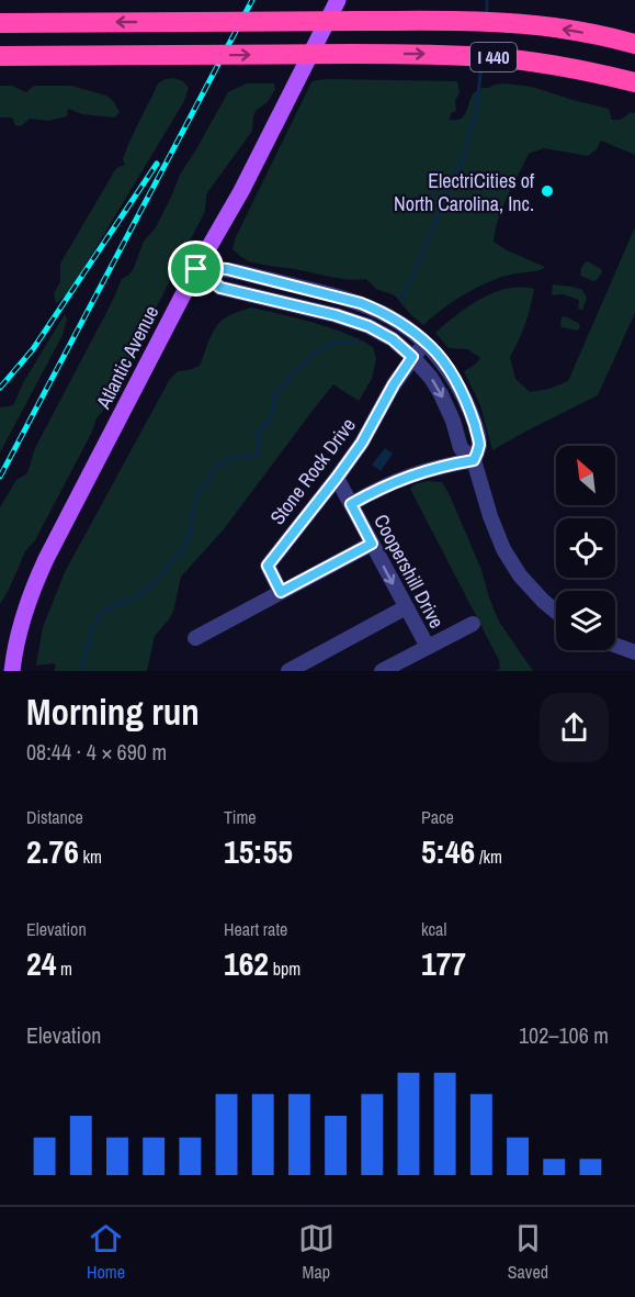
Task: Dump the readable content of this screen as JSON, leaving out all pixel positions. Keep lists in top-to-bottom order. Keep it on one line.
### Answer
{"streets":{"highway":["I 440"],"main road":["Atlantic Avenue"],"street":["Stone Rock Drive","Coopershill Drive"]},"crossings":[["Stone Rock Drive","Coopershill Drive"]],"places":["ElectriCities of North Carolina, Inc."],"north":"top left","page":{"heading":["Morning run","08:44 · 4 × 690 m"],"stats":[["Distance","2.76 km"],["Time","15:55"],["Pace","5:46 /km"],["Elevation","24 m"],["Heart rate","162 bpm"],["kcal","177"]],"chart":["Elevation","102–106 m"],"tabs":["Home","Map","Saved"]}}
